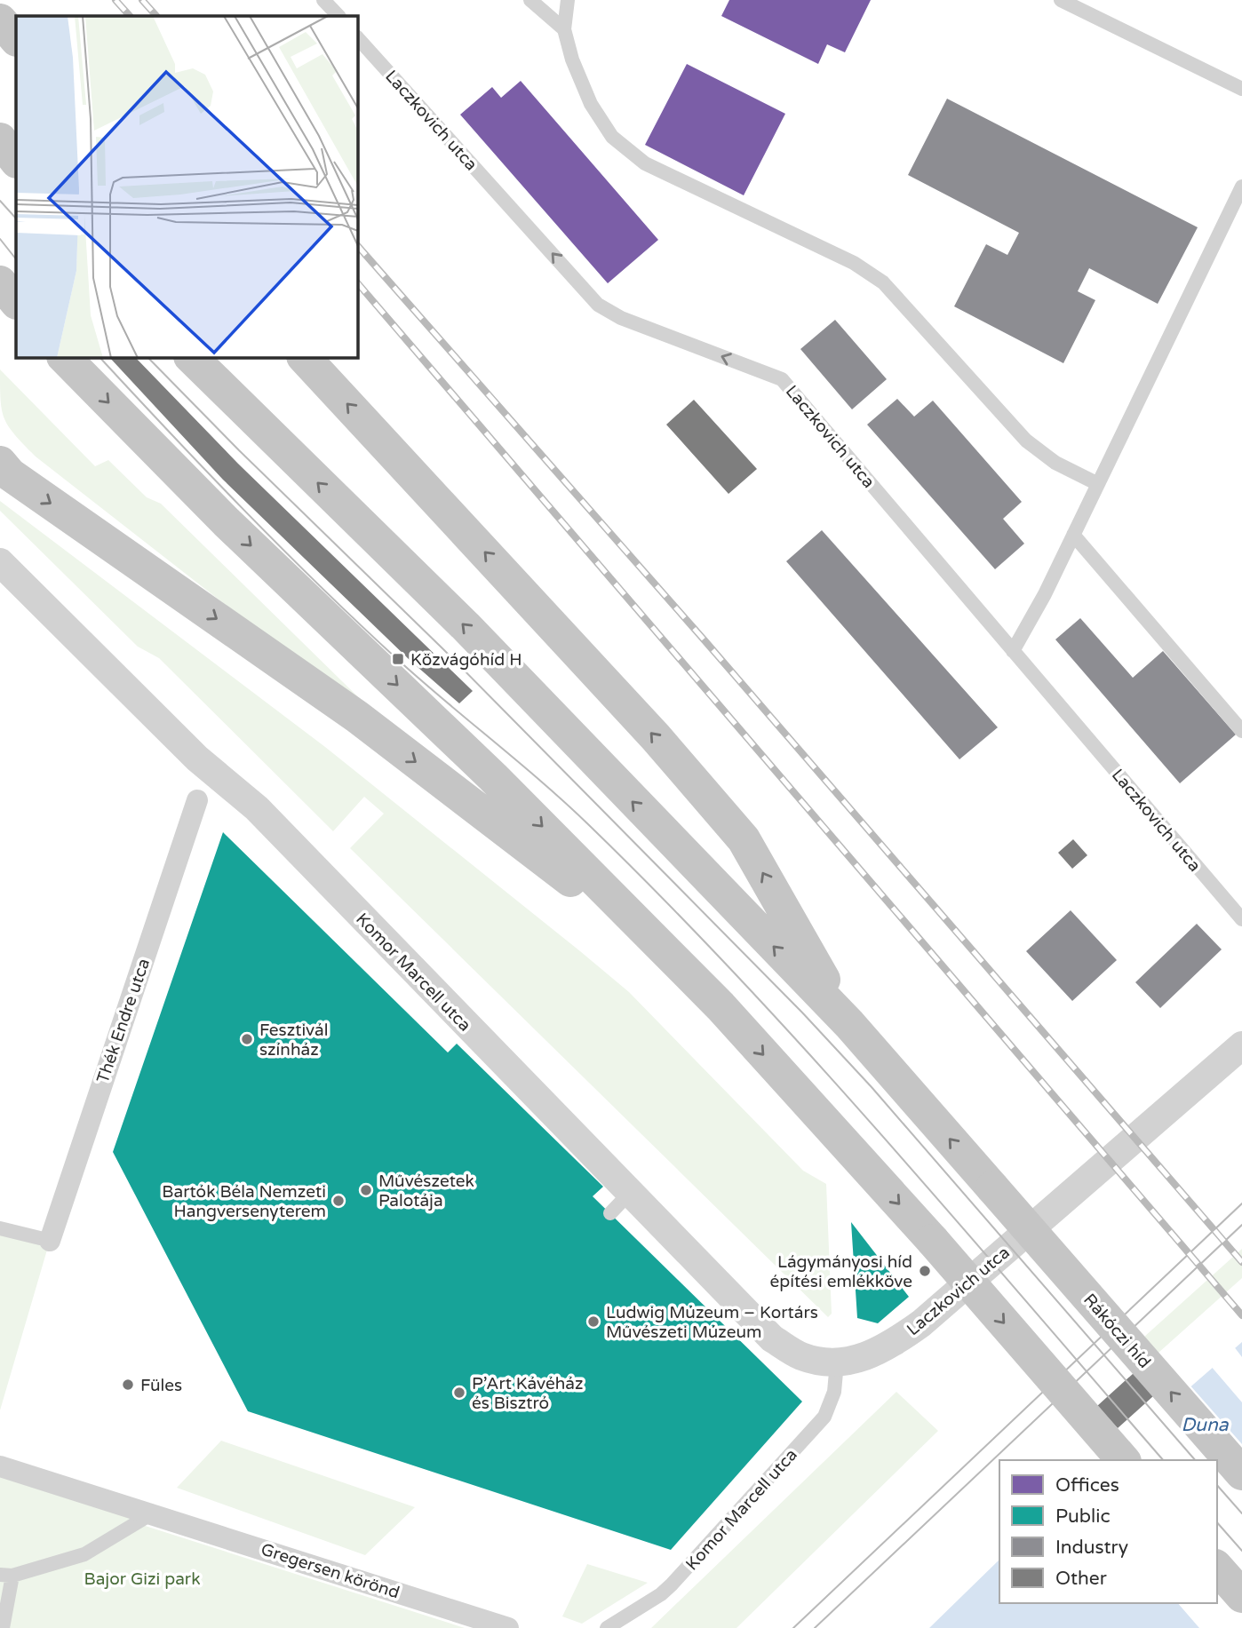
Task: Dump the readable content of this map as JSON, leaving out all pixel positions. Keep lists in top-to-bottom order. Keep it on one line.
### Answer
{"streets":{"main road":["Rákóczi híd"],"street":["Laczkovich utca","Komor Marcell utca","Thék Endre utca","Gregersen körönd"]},"crossings":[["Laczkovich utca","Komor Marcell utca"]],"one_way":["Laczkovich utca"],"water":["Duna"],"parks":["Bajor Gizi park"],"places":{"transit":["Közvágóhíd H"],"other":["Fesztivál színház","Művészetek Palotája","Bartók Béla Nemzeti Hangversenyterem","Lágymányosi híd építési emlékköve","Ludwig Múzeum – Kortárs Művészeti Múzeum","Füles","P’Art Kávéház és Bisztró"]},"legend":["Offices","Public","Industry","Other"]}
